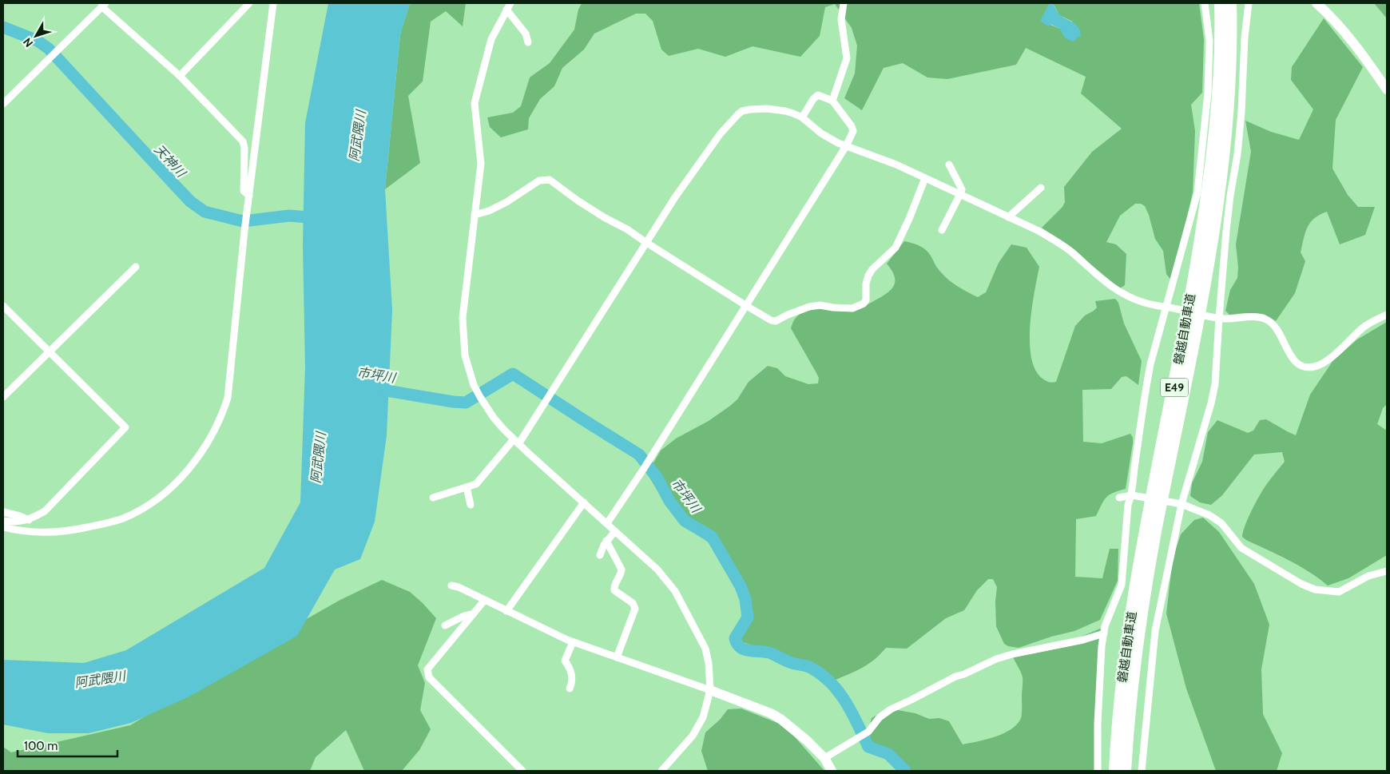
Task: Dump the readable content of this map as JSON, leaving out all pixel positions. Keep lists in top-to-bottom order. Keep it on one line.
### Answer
{"streets":{"highway":["磐越自動車道","E49"]},"water":["阿武隈川","天神川","市坪川"],"scale_bar":"100 m","north":"bottom left"}
